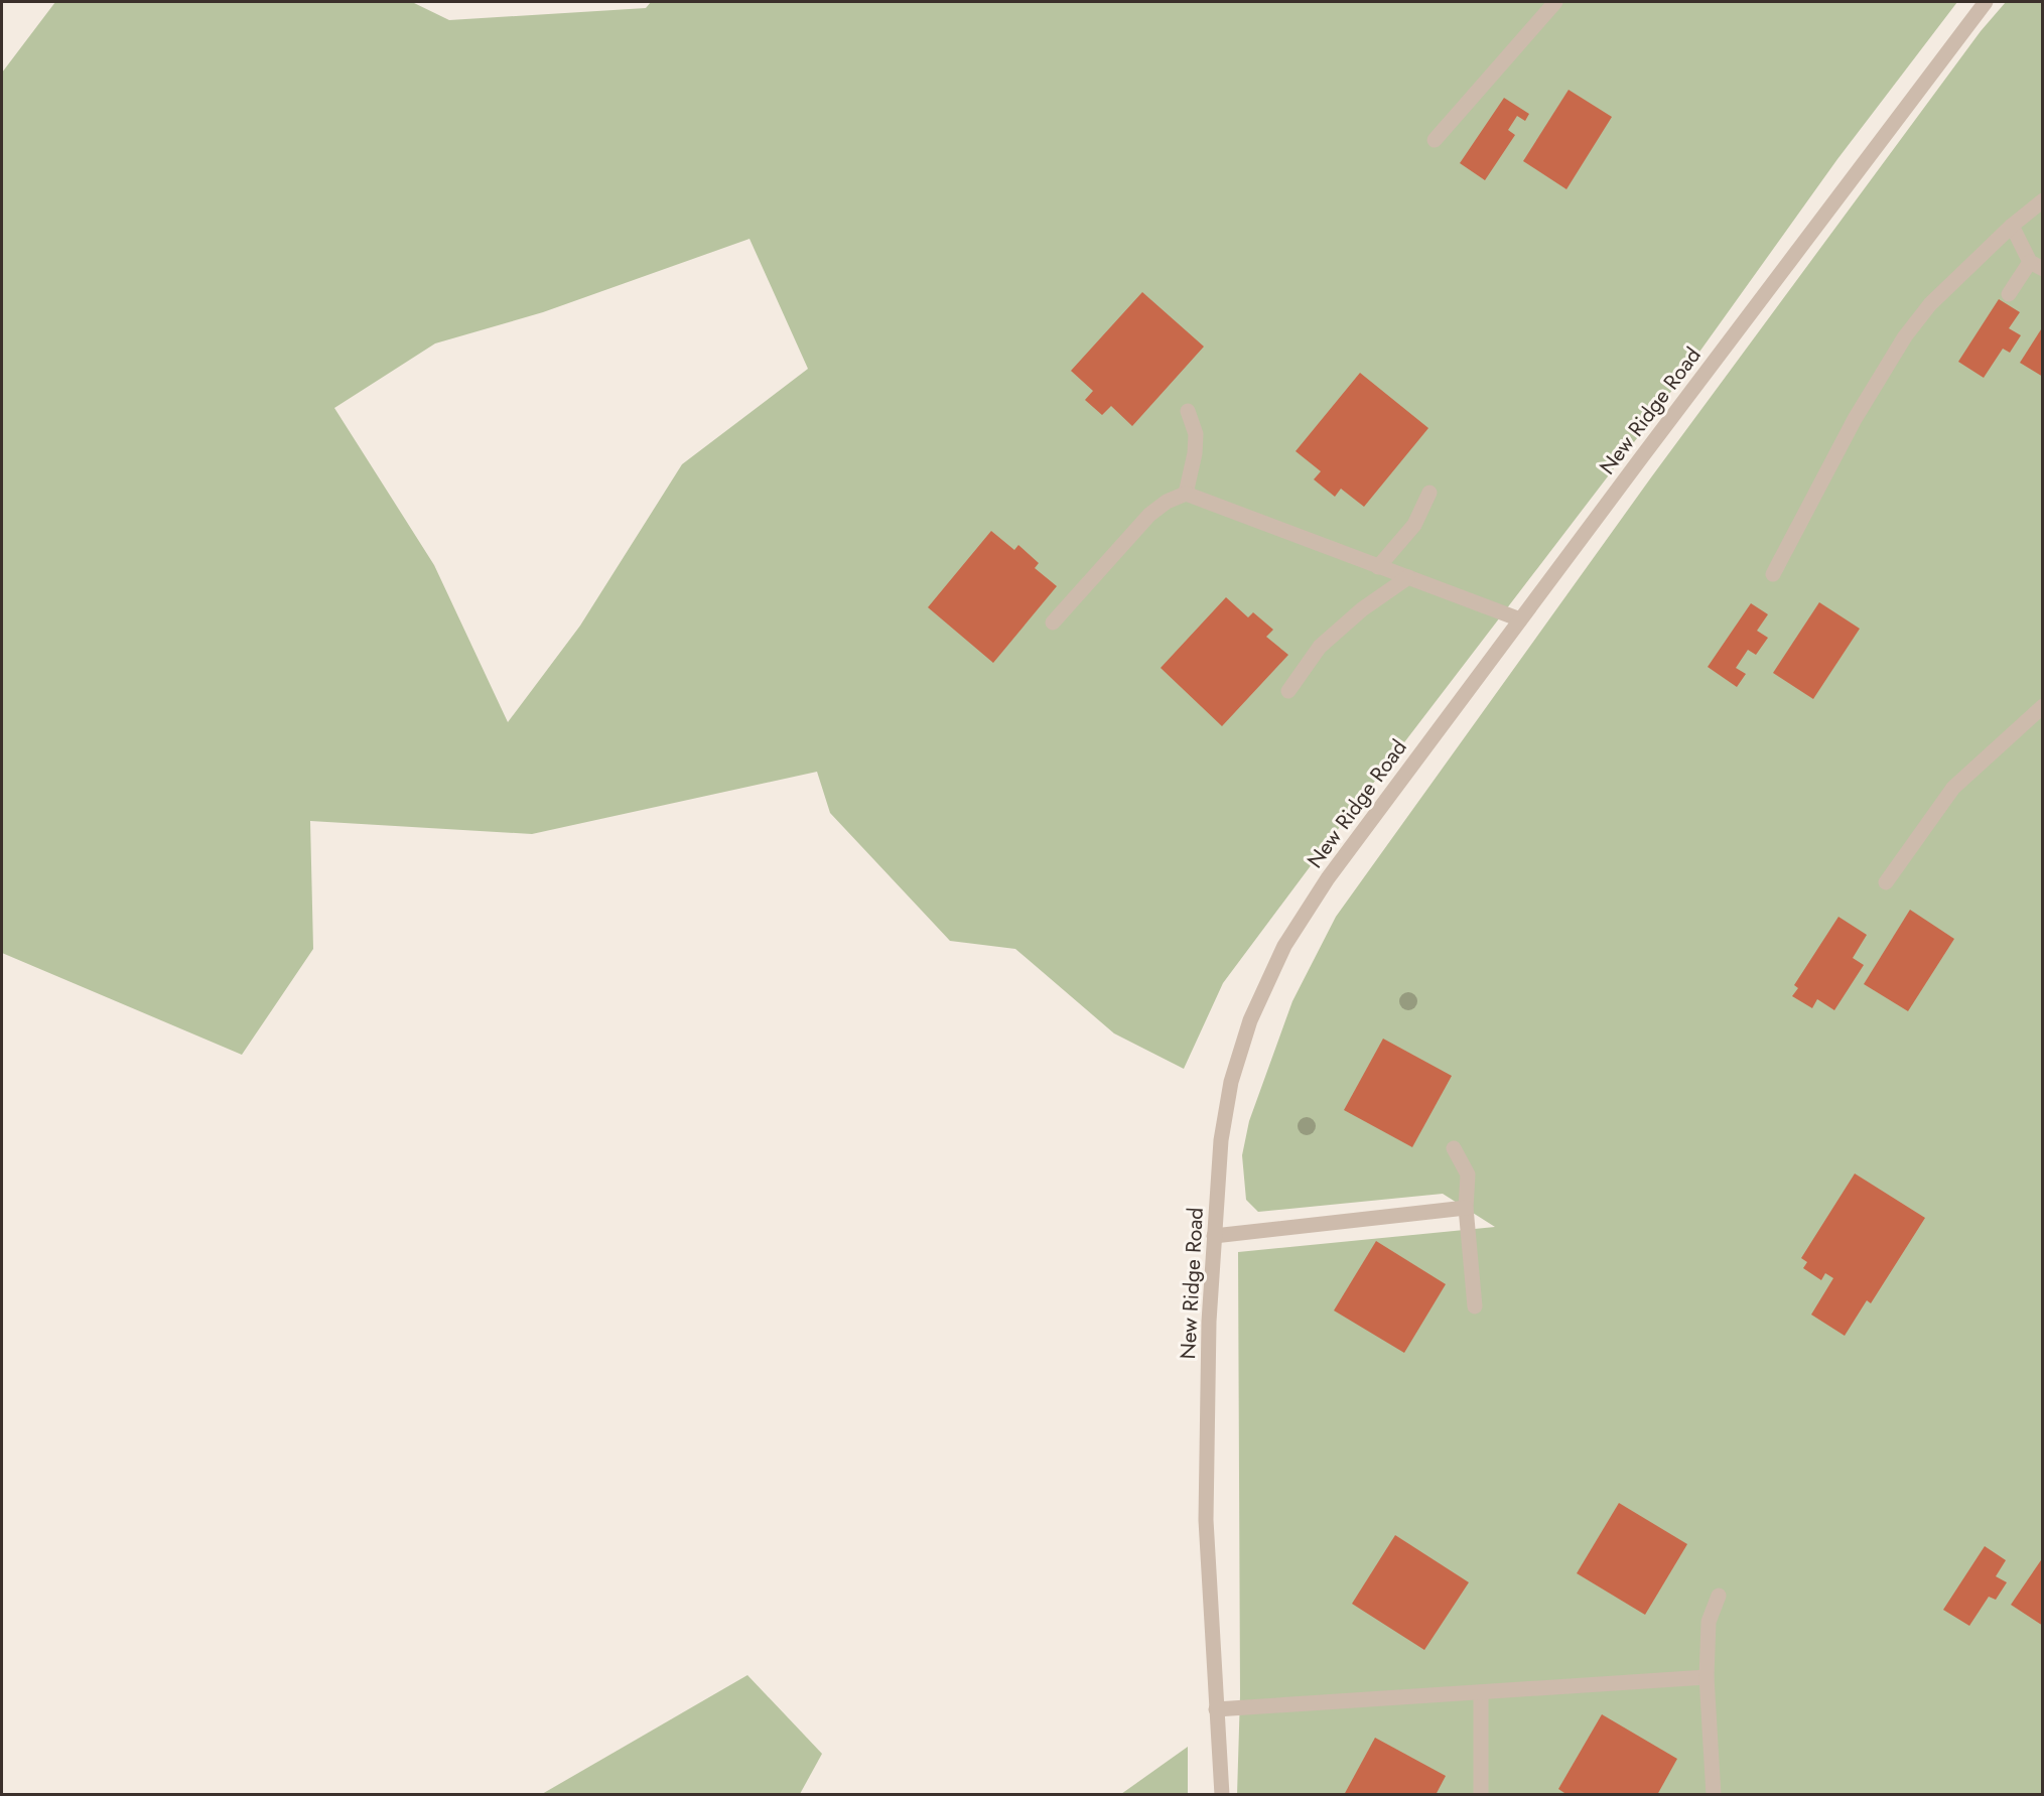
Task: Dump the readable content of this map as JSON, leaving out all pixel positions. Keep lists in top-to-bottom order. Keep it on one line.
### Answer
{"streets":{"street":["New Ridge Road"]}}
